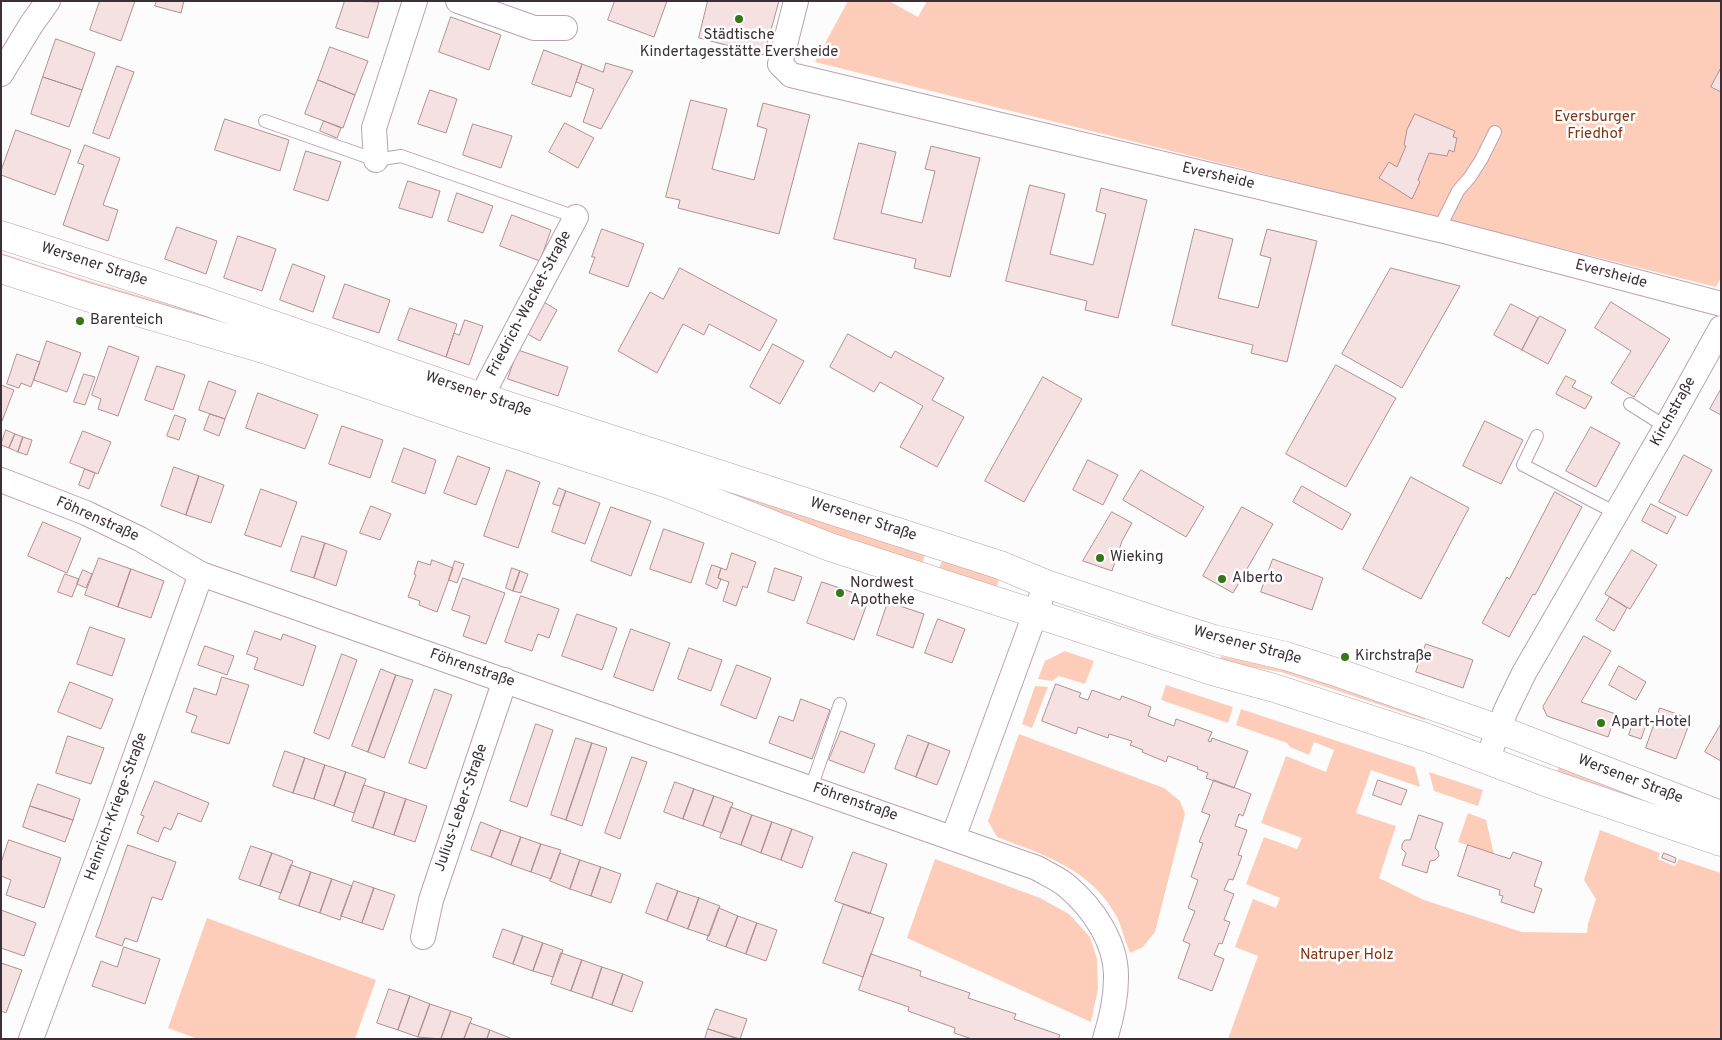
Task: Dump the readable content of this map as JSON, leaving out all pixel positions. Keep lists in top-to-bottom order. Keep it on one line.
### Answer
{"streets":{"main road":["Wersener Straße"],"street":["Eversheide","Friedrich-Wacket-Straße","Kirchstraße","Föhrenstraße","Heinrich-Kriege-Straße","Julius-Leber-Straße"]},"crossings":[["Wersener Straße","Friedrich-Wacket-Straße"],["Wersener Straße","Kirchstraße"],["Föhrenstraße","Heinrich-Kriege-Straße"],["Föhrenstraße","Julius-Leber-Straße"]],"parks":["Eversburger Friedhof","Natruper Holz"],"places":["Städtische Kindertagesstätte Eversheide","Barenteich","Wieking","Alberto","Nordwest Apotheke","Kirchstraße","Apart-Hotel"]}
